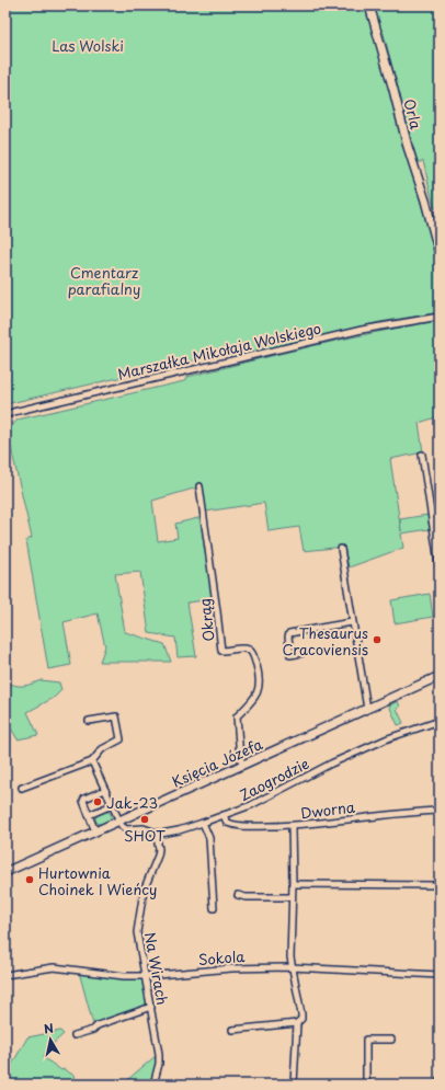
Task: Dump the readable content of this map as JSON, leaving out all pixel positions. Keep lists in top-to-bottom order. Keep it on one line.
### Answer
{"streets":{"street":["Orla","Marszałka Mikołaja Wolskiego","Okrąg","Księcia Józefa","Zaogrodzie","Dworna","Sokola","Na Wirach"]},"crossings":[["Okrąg","Księcia Józefa"],["Księcia Józefa","Zaogrodzie"],["Zaogrodzie","Dworna"],["Zaogrodzie","Na Wirach"],["Sokola","Na Wirach"]],"parks":["Las Wolski","Cmentarz parafialny"],"places":["Thesaurus Cracoviensis","Jak-23","SHOT","Hurtownia Choinek I Wieńcy"],"north":"top"}
